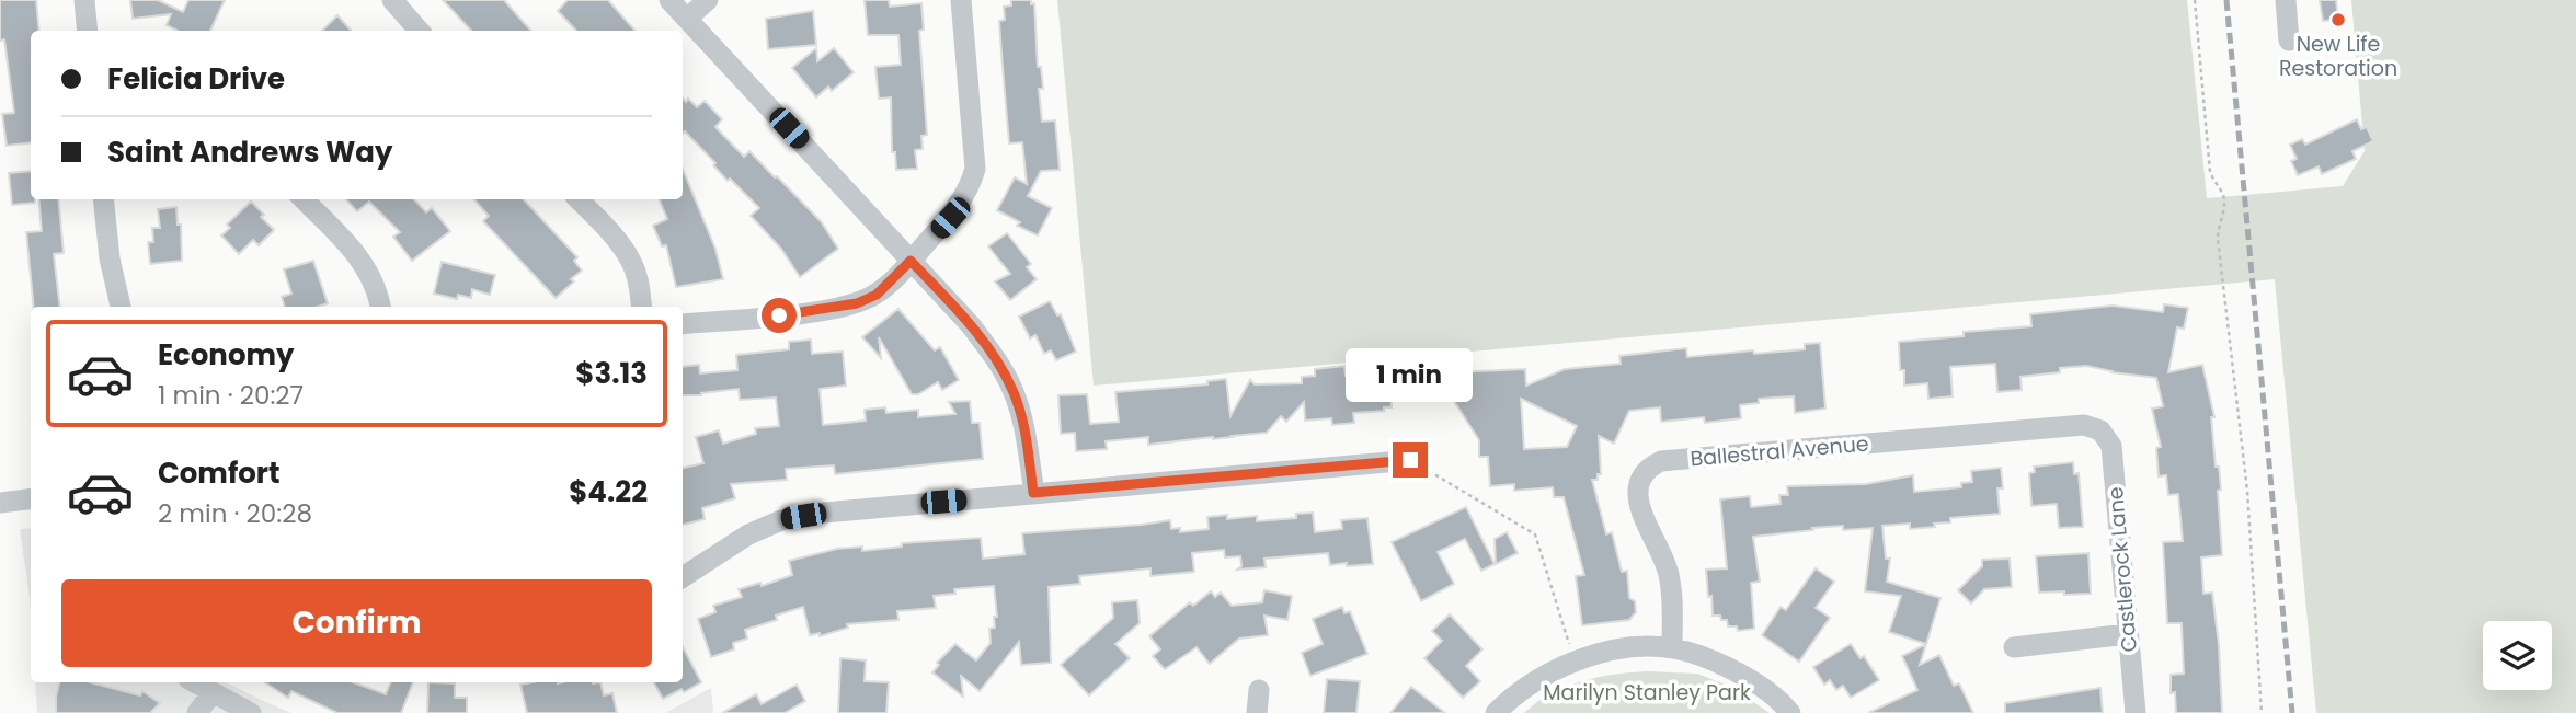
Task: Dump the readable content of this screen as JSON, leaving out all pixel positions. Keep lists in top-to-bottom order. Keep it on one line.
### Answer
{"streets":{"street":["Ballestral Avenue","Castlerock Lane"]},"crossings":[["Ballestral Avenue","Castlerock Lane"]],"parks":["Marilyn Stanley Park"],"places":["New Life Restoration"],"page":{"banner":["Felicia Drive","Saint Andrews Way"],"list":[{"name":"Economy","note":"1 min · 20:27","value":"$3.13"},{"name":"Comfort","note":"2 min · 20:28","value":"$4.22"}],"bubble":"1 min","buttons":"Confirm"}}
